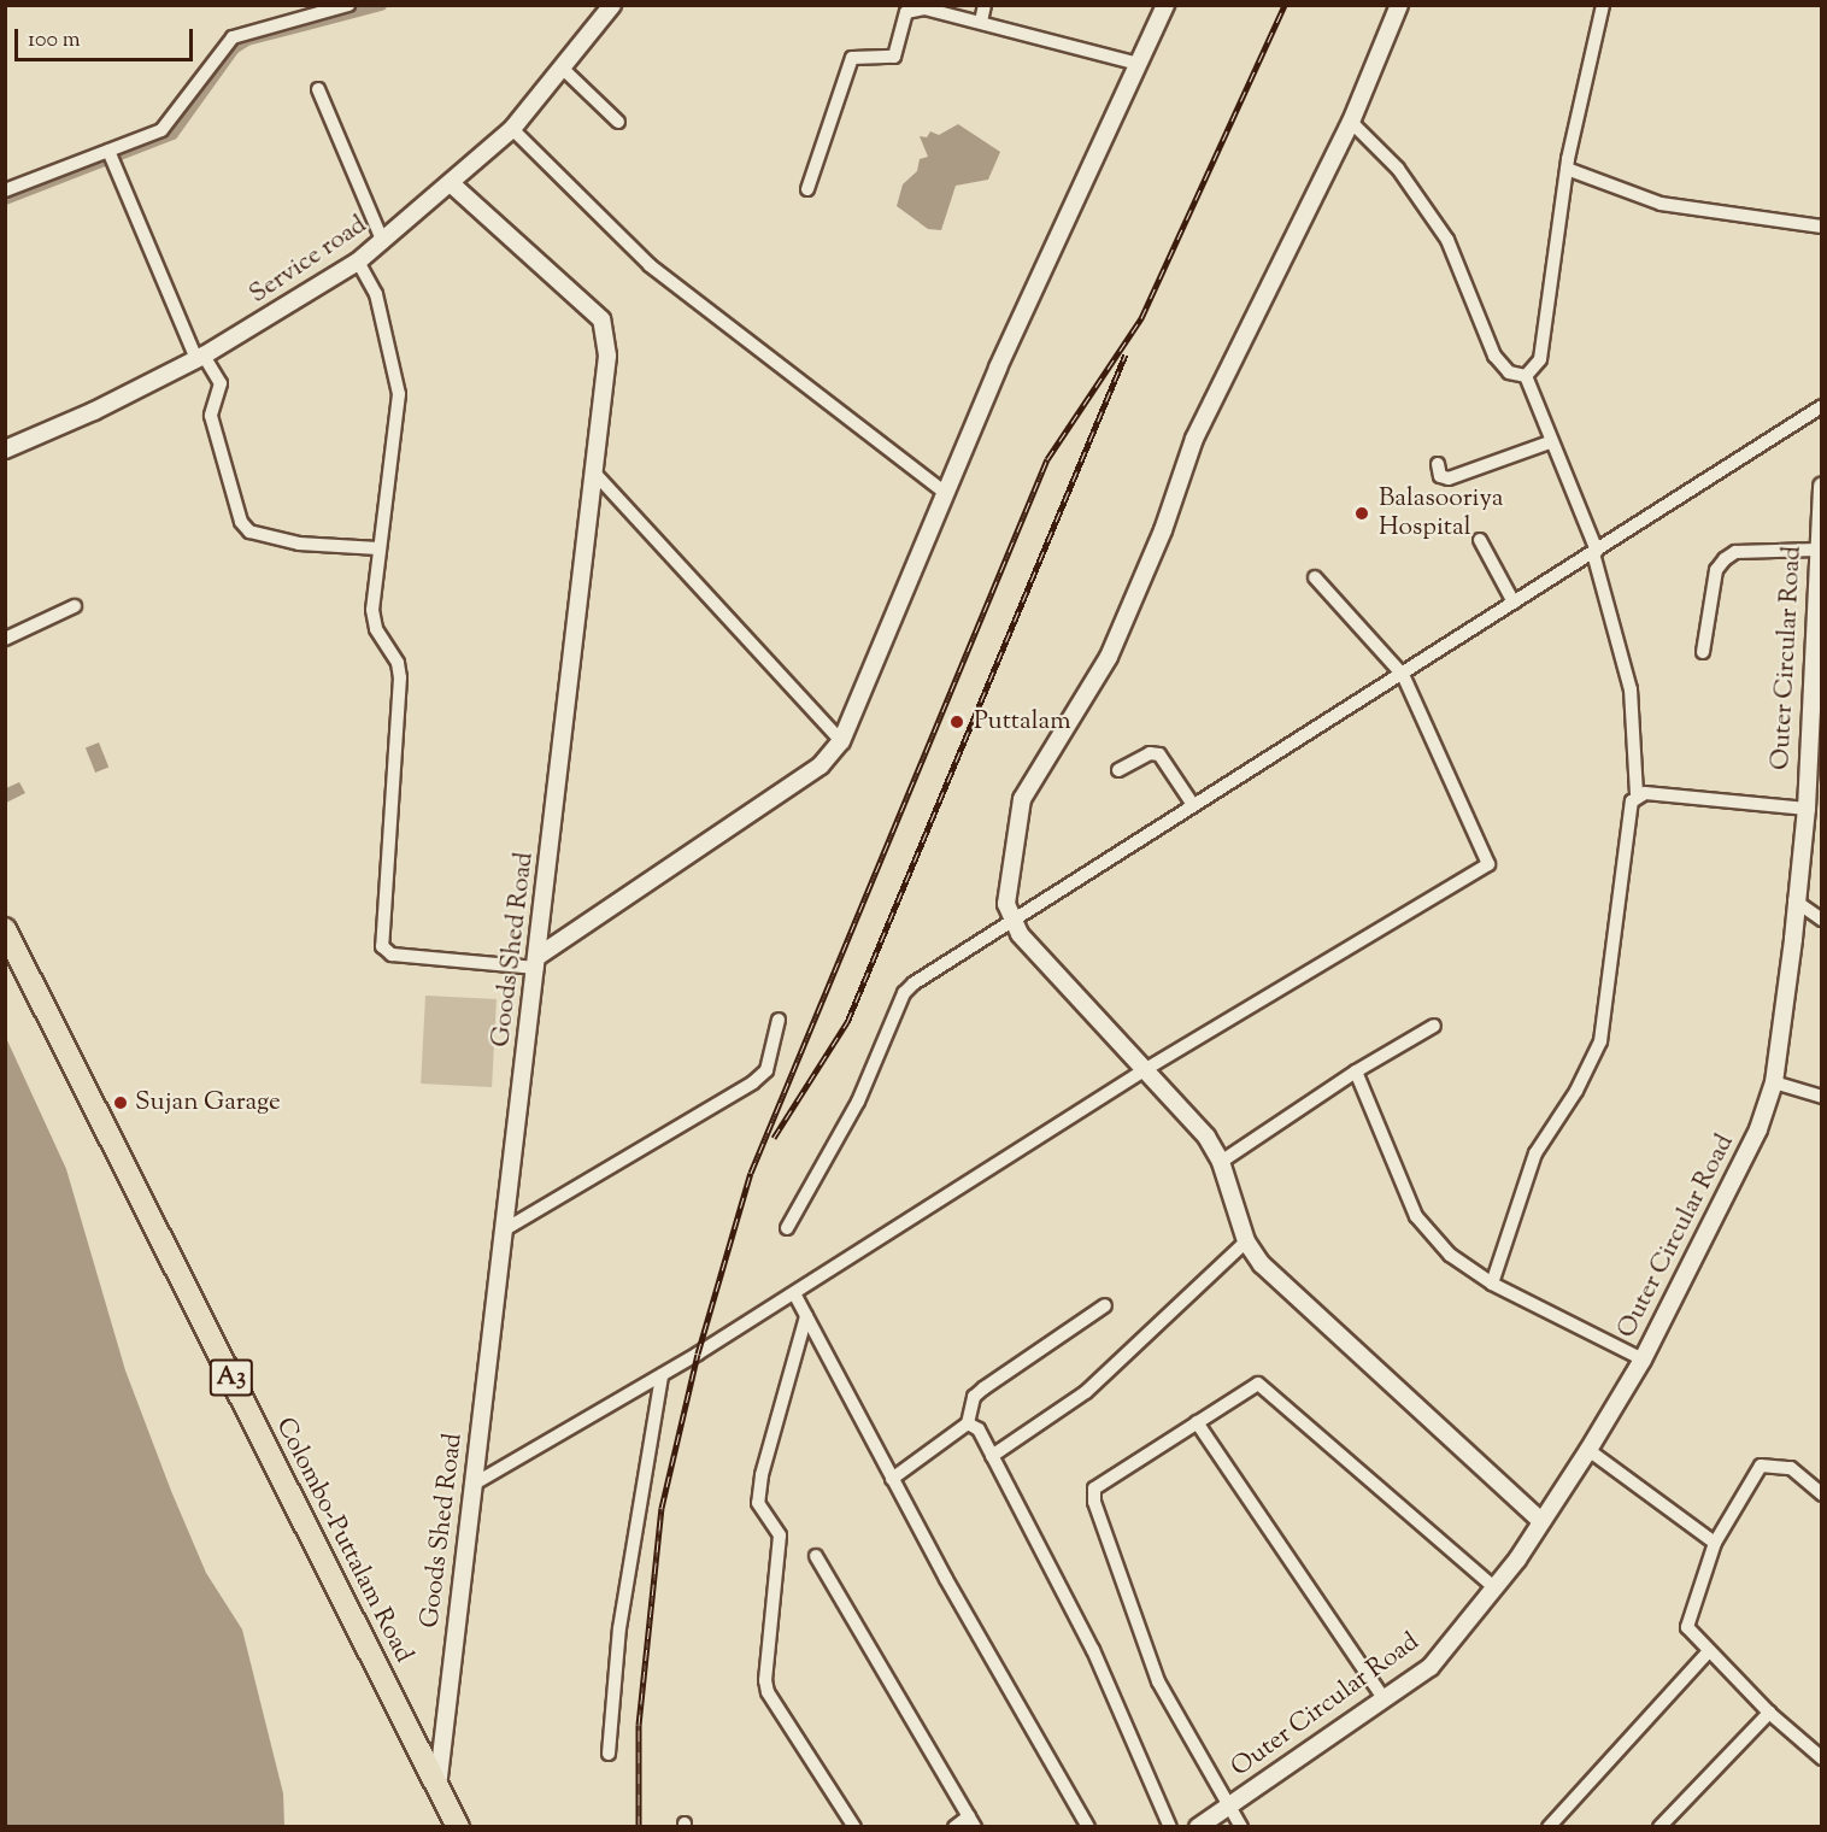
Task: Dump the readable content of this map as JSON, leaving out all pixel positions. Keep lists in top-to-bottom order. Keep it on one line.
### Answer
{"streets":{"highway":["A3","Colombo-Puttalam Road"],"street":["Service road","Outer Circular Road","Goods Shed Road"]},"crossings":[["Service road","Goods Shed Road"],["Goods Shed Road","Colombo-Puttalam Road"]],"places":["Balasooriya Hospital","Puttalam","Sujan Garage"],"scale_bar":"100 m"}
